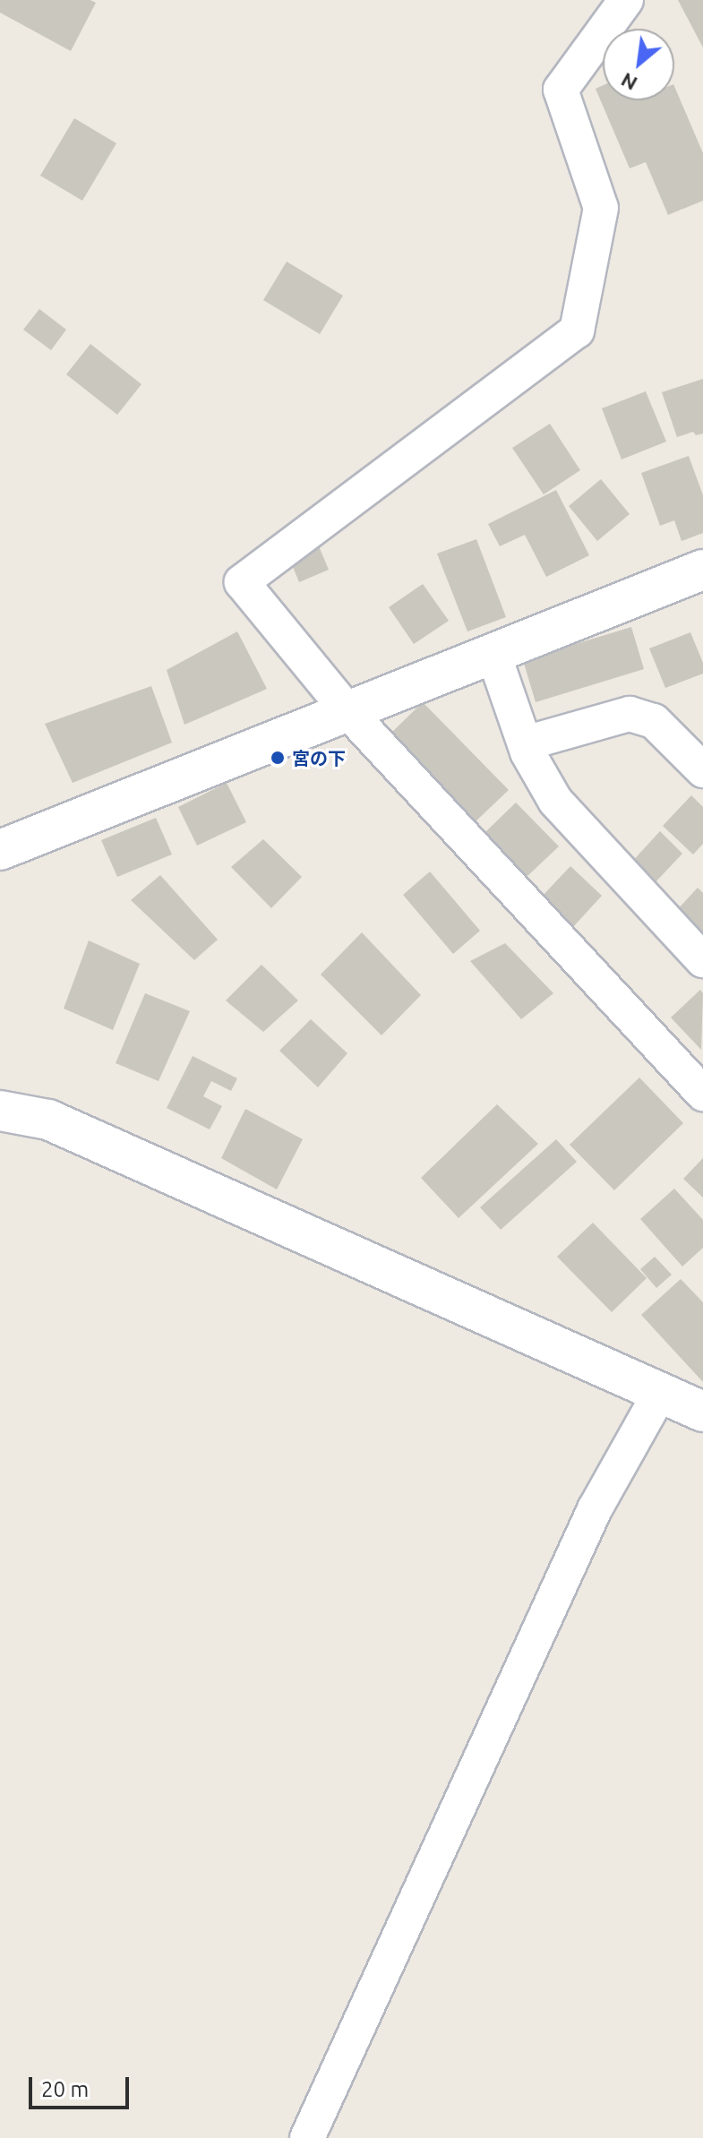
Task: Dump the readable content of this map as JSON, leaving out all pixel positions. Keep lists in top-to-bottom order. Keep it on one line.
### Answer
{"places":["宮の下"],"scale_bar":"20 m","north":"bottom left"}
